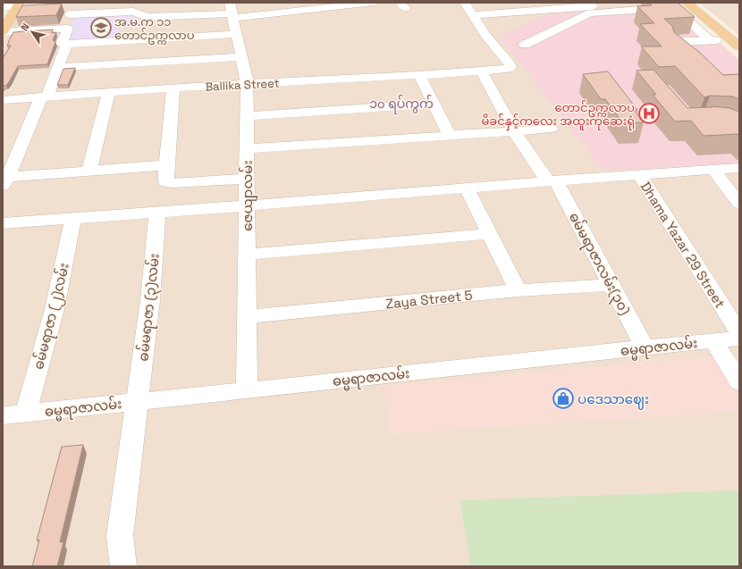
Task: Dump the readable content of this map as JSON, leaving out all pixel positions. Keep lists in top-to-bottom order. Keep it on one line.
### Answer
{"streets":{"street":["Ballika Street","ဇေယျာလမ်း","Dhama Yazar 29 Street","ဓမ်မရာဇာလမ်း(၃၀)","Zaya Street 5","ဓမ်မရာဇာ (၃)လမ်း","ဓမ်မရာဇာ (၂)လမ်း","ဓမ္မရာဇာလမ်း"]},"crossings":[["Ballika Street","ဇေယျာလမ်း"],["Ballika Street","ဓမ်မရာဇာလမ်း(၃၀)"],["ဇေယျာလမ်း","Zaya Street 5"],["ဇေယျာလမ်း","ဓမ္မရာဇာလမ်း"],["ဓမ်မရာဇာလမ်း(၃၀)","Zaya Street 5"],["ဓမ်မရာဇာလမ်း(၃၀)","ဓမ္မရာဇာလမ်း"],["ဓမ်မရာဇာ (၃)လမ်း","ဓမ္မရာဇာလမ်း"],["ဓမ်မရာဇာ (၂)လမ်း","ဓမ္မရာဇာလမ်း"]],"districts":["၁o ရပ်ကွက်"],"places":{"school or university":["အ.မ.က ၁၁ တောင်ဥက္ကလာပ"],"hospital":["တောင်ဥက္ကလာပ မိခင်နှင့်ကလေး အထူးကုဆေးရုံ"],"shop":["ပဒေသာဈေး"]},"north":"top left"}
